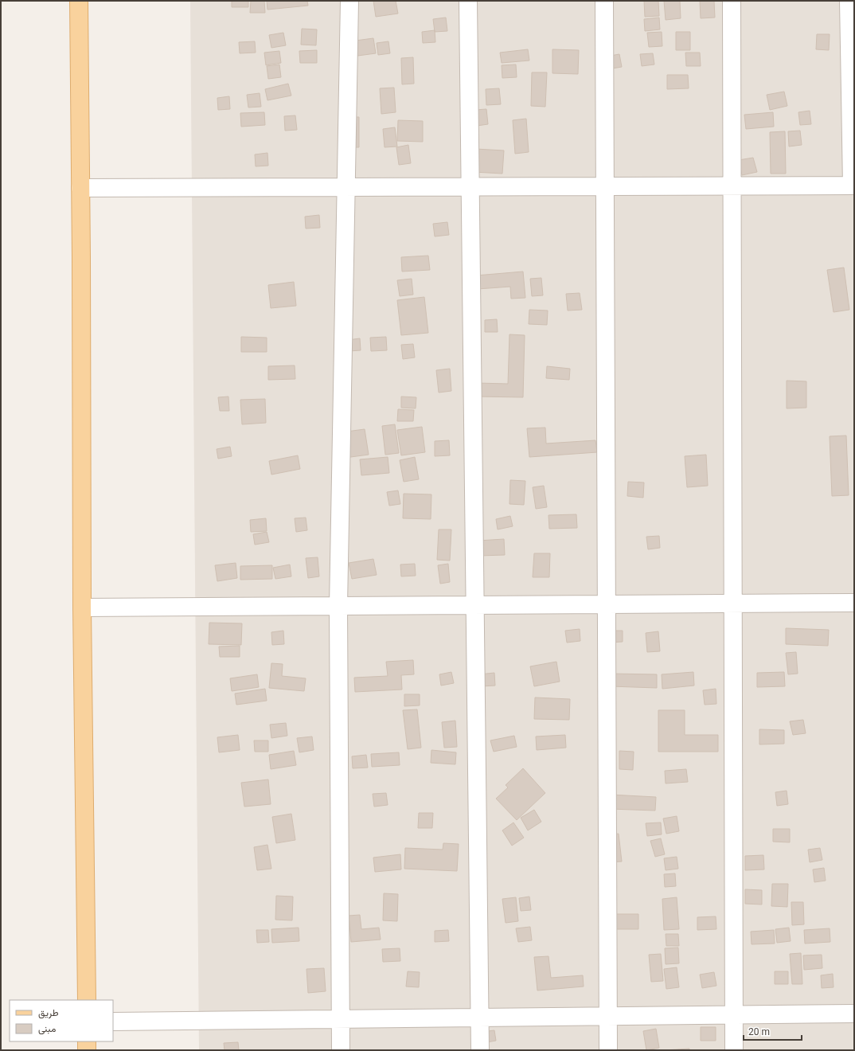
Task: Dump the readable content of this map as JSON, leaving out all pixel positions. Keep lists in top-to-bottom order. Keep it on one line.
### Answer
{"legend":["طريق","مبنى"],"scale_bar":"20 m"}
